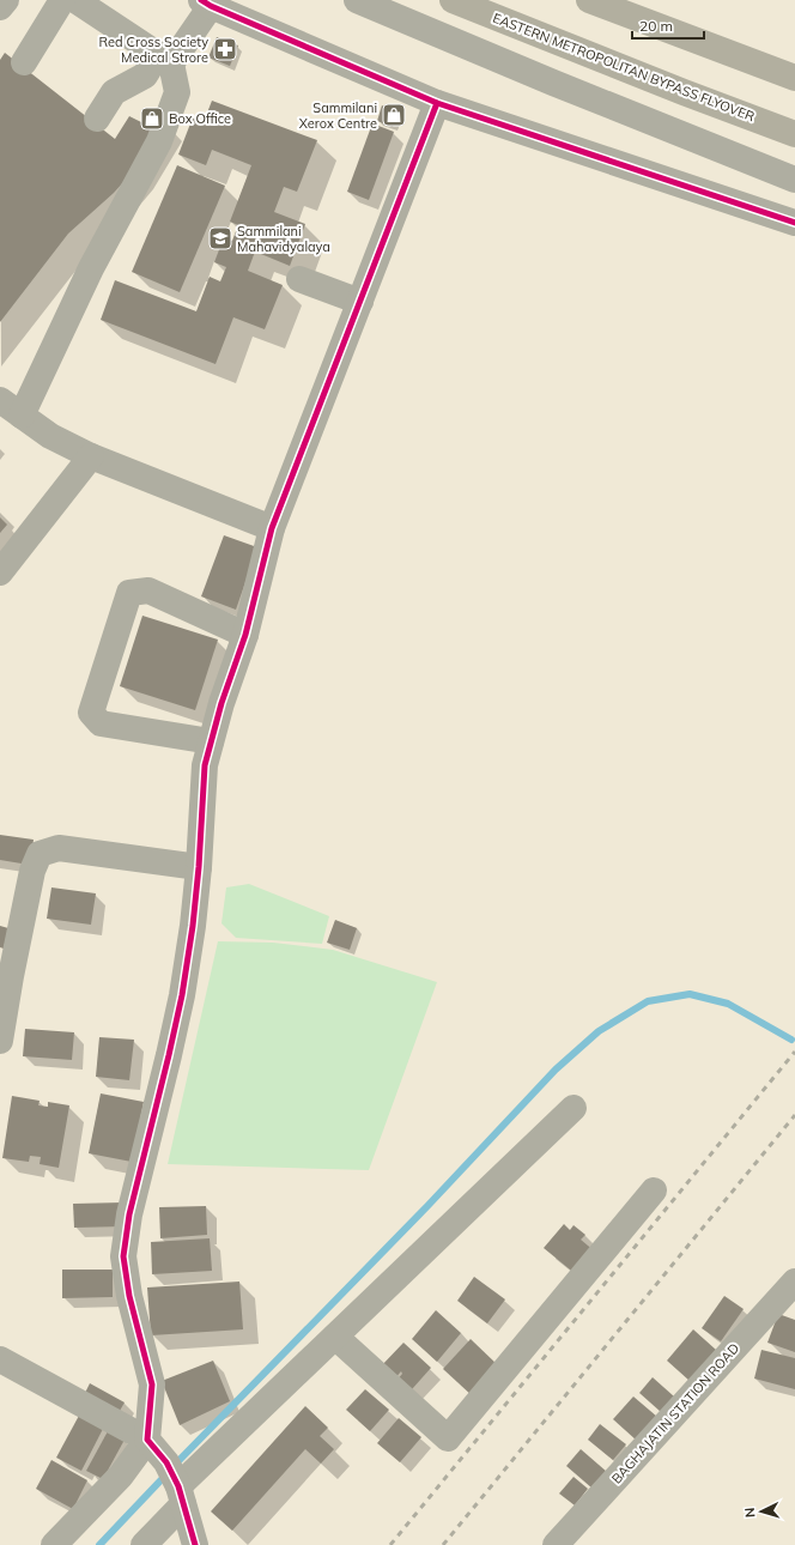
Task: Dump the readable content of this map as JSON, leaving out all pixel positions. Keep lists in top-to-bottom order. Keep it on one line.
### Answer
{"streets":{"main road":["EASTERN METROPOLITAN BYPASS FLYOVER"],"street":["BAGHAJATIN STATION ROAD"]},"places":{"pharmacy":["Red Cross Society Medical Strore"],"shop":["Sammilani Xerox Centre","Box Office"],"school or university":["Sammilani Mahavidyalaya"]},"scale_bar":"20 m","north":"left"}
